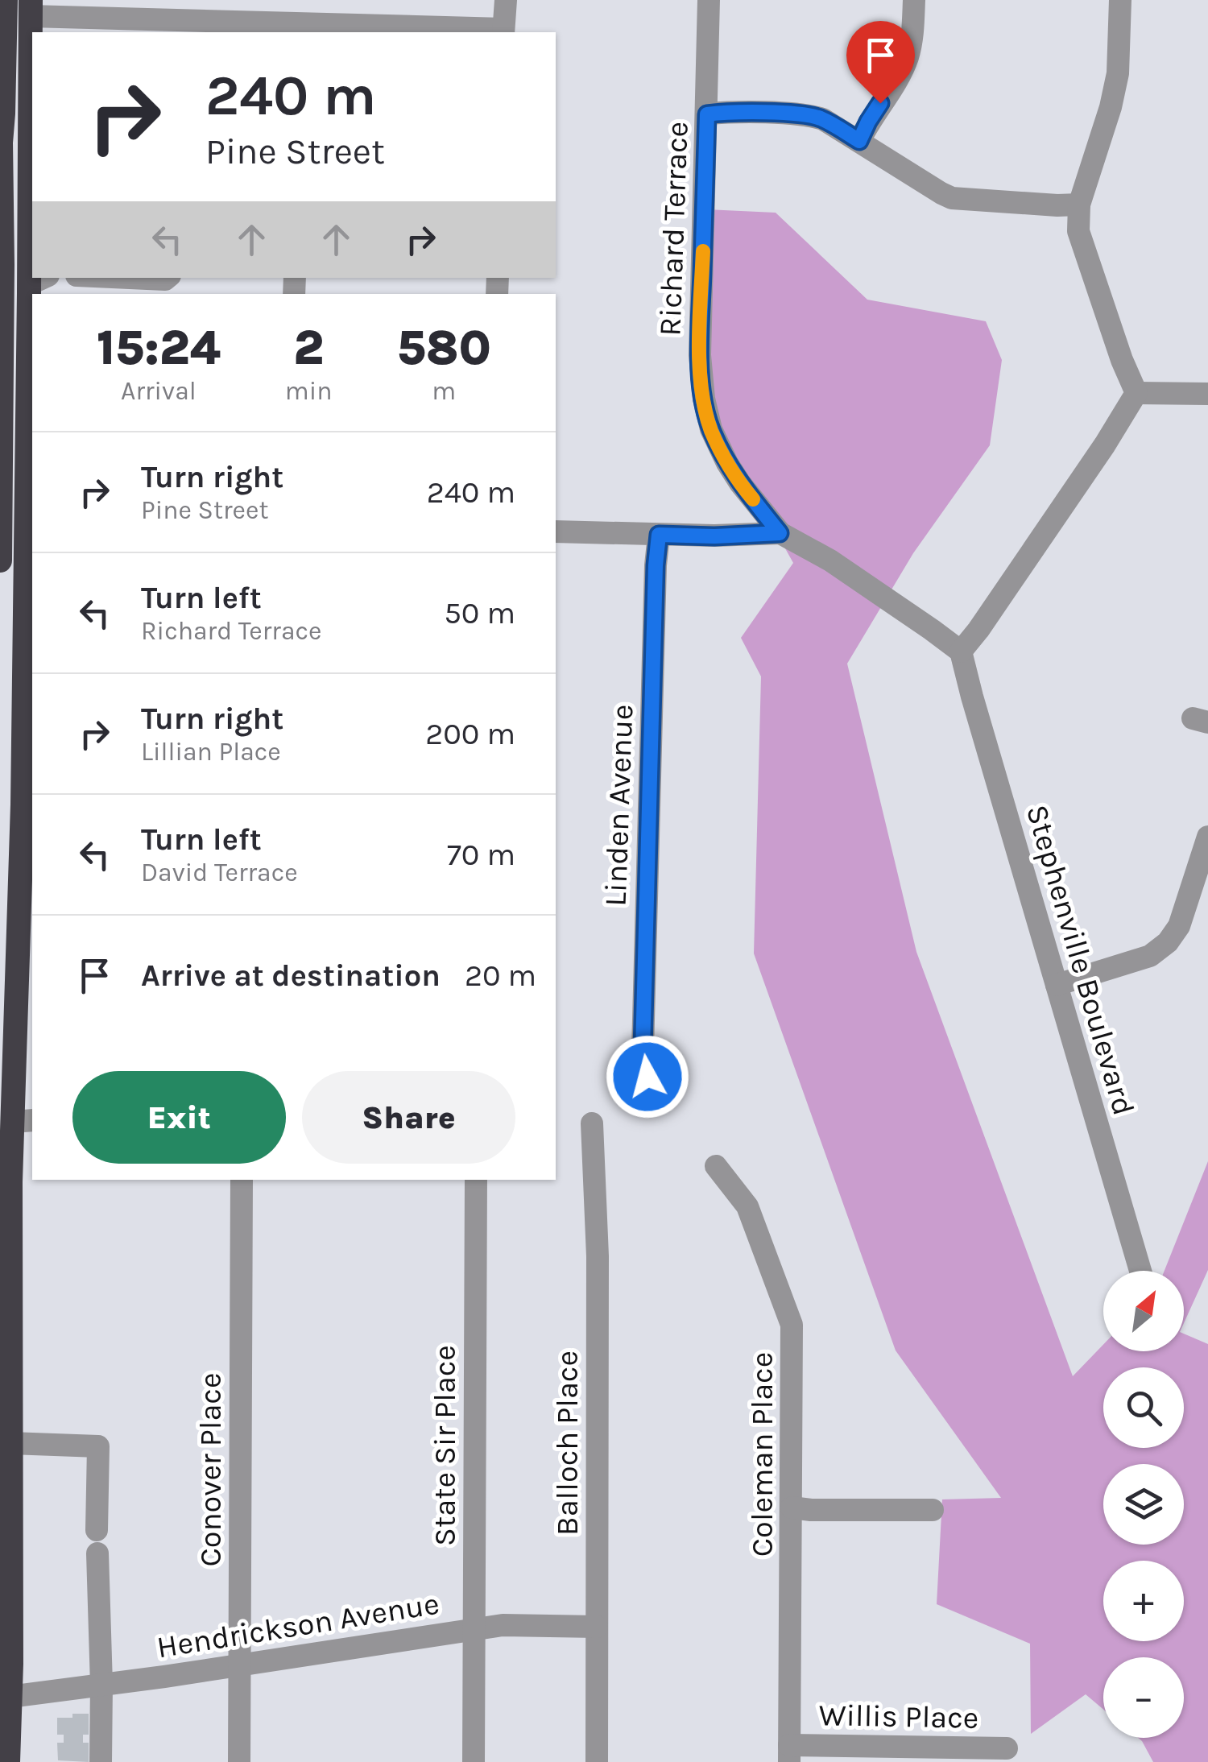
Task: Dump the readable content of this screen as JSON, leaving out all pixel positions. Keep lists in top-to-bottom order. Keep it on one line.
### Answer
{"streets":{"street":["Richard Terrace","Linden Avenue","Stephenville Boulevard","Balloch Place","State Sir Place","Coleman Place","Conover Place","Hendrickson Avenue","Willis Place"]},"crossings":[["Balloch Place","Hendrickson Avenue"],["State Sir Place","Hendrickson Avenue"],["Coleman Place","Willis Place"],["Conover Place","Hendrickson Avenue"]],"north":"top right","page":{"turn":["240 m","Pine Street"],"eta":["15:24","Arrival","2","min","580","m"],"list":[{"name":"Turn right","note":"Pine Street","value":"240 m"},{"name":"Turn left","note":"Richard Terrace","value":"50 m"},{"name":"Turn right","note":"Lillian Place","value":"200 m"},{"name":"Turn left","note":"David Terrace","value":"70 m"},{"name":"Arrive at destination","value":"20 m"}],"buttons":["Exit","Share"],"map_buttons":["+","−"]}}
